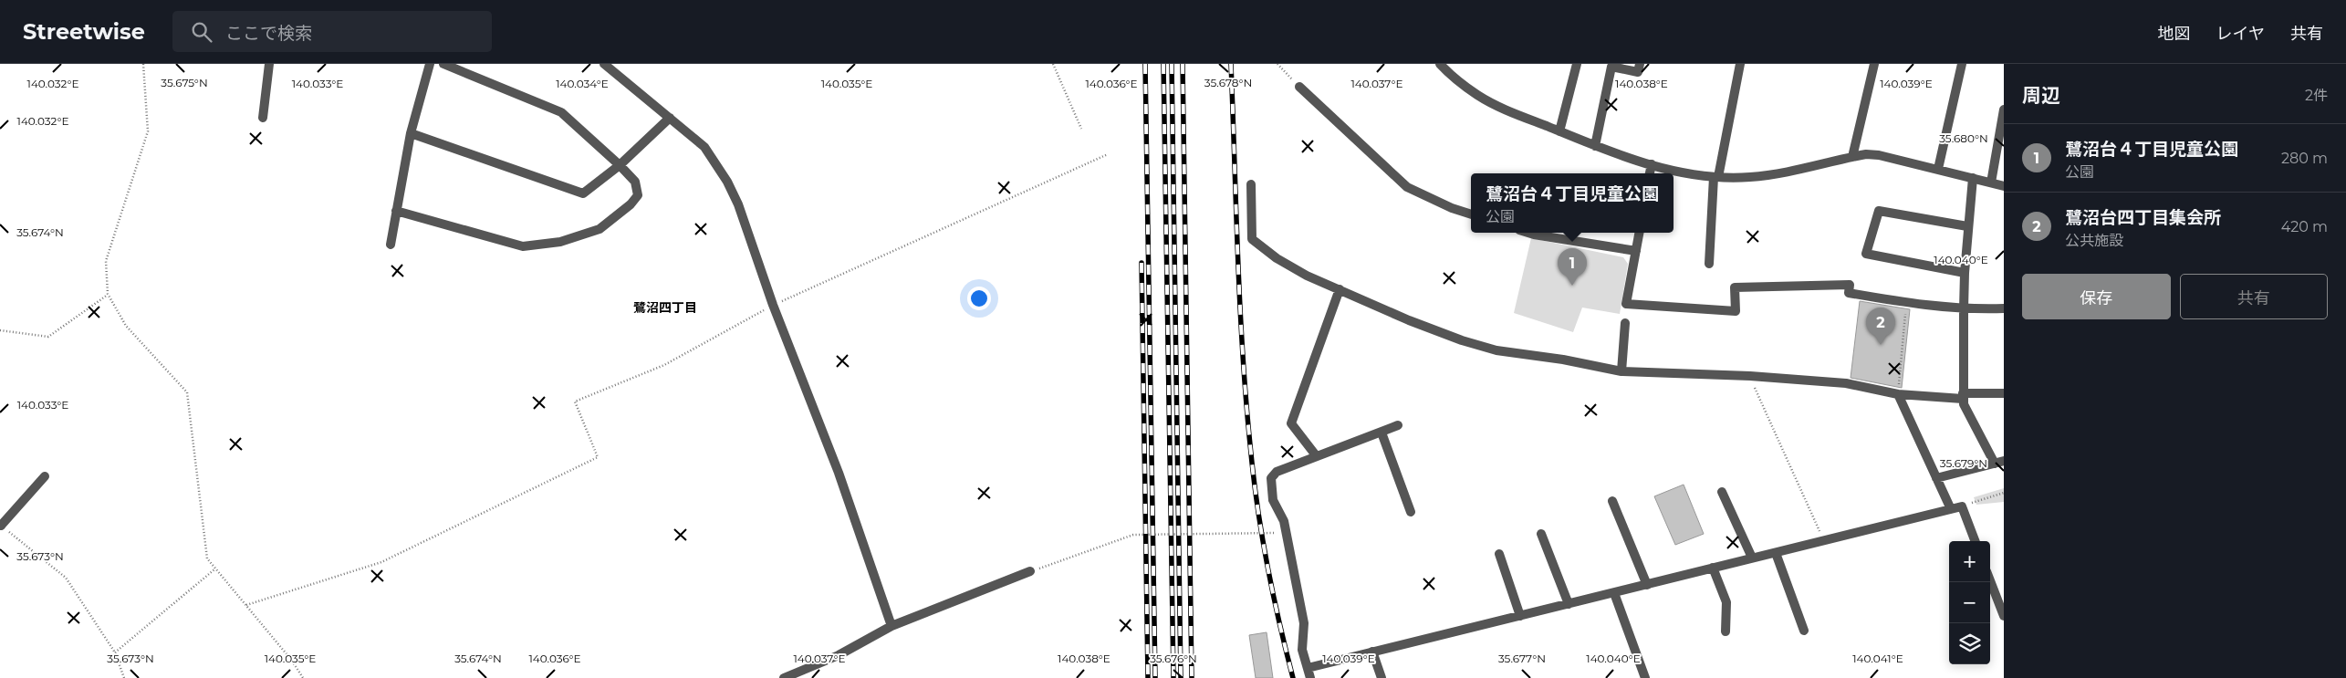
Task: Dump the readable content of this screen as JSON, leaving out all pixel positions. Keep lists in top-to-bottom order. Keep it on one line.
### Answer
{"districts":["鷺沼四丁目"],"page":{"header":"Streetwise","search":"ここで検索","nav":["地図","レイヤ","共有"],"heading":["周辺","2件"],"list":[{"mark":"1","name":"鷺沼台４丁目児童公園","note":"公園","value":"280 m"},{"mark":"2","name":"鷺沼台四丁目集会所","note":"公共施設","value":"420 m"}],"popup":["鷺沼台４丁目児童公園","公園"],"pins":["1","2"],"buttons":["保存","共有"],"map_buttons":["+","−"]},"coordinates":["35.675°N","35.678°N","140.032°E","140.033°E","140.034°E","140.035°E","140.036°E","140.037°E","140.038°E","140.039°E","35.680°N","35.674°N","140.040°E","35.679°N","35.673°N","140.041°E","35.676°N","35.677°N"]}
